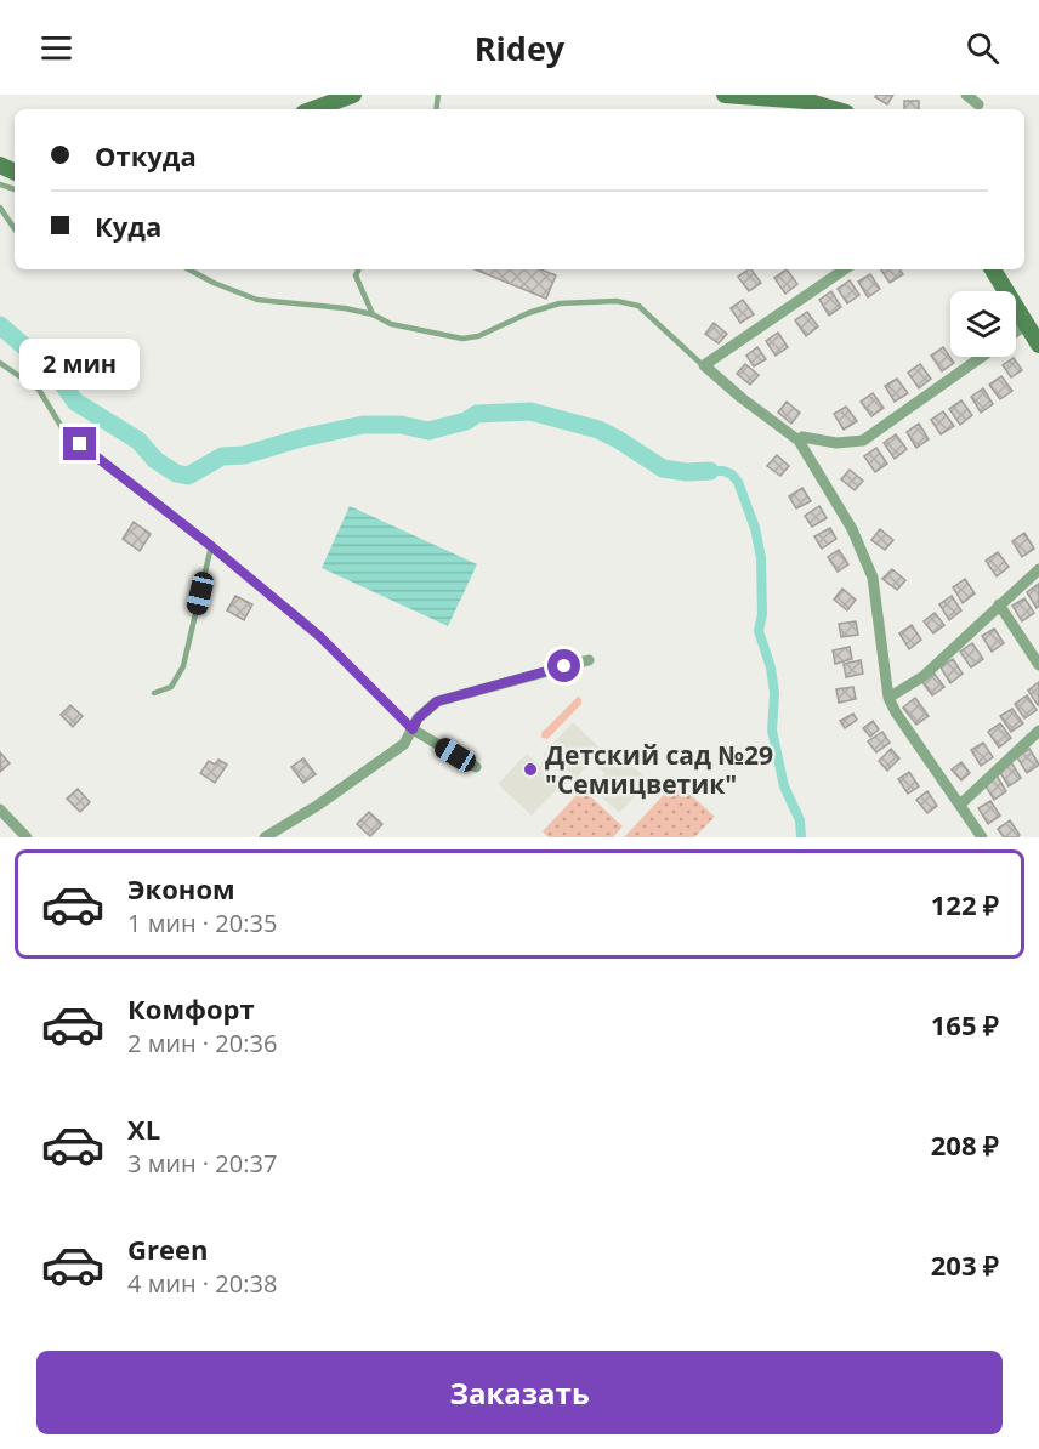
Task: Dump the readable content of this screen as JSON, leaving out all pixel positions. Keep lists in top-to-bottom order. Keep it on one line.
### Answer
{"places":["Детский сад №29 \"Семицветик\""],"page":{"header":"Ridey","banner":["Откуда","Куда"],"bubble":"2 мин","list":[{"name":"Эконом","note":"1 мин · 20:35","value":"122 ₽"},{"name":"Комфорт","note":"2 мин · 20:36","value":"165 ₽"},{"name":"XL","note":"3 мин · 20:37","value":"208 ₽"},{"name":"Green","note":"4 мин · 20:38","value":"203 ₽"}],"buttons":"Заказать"}}
